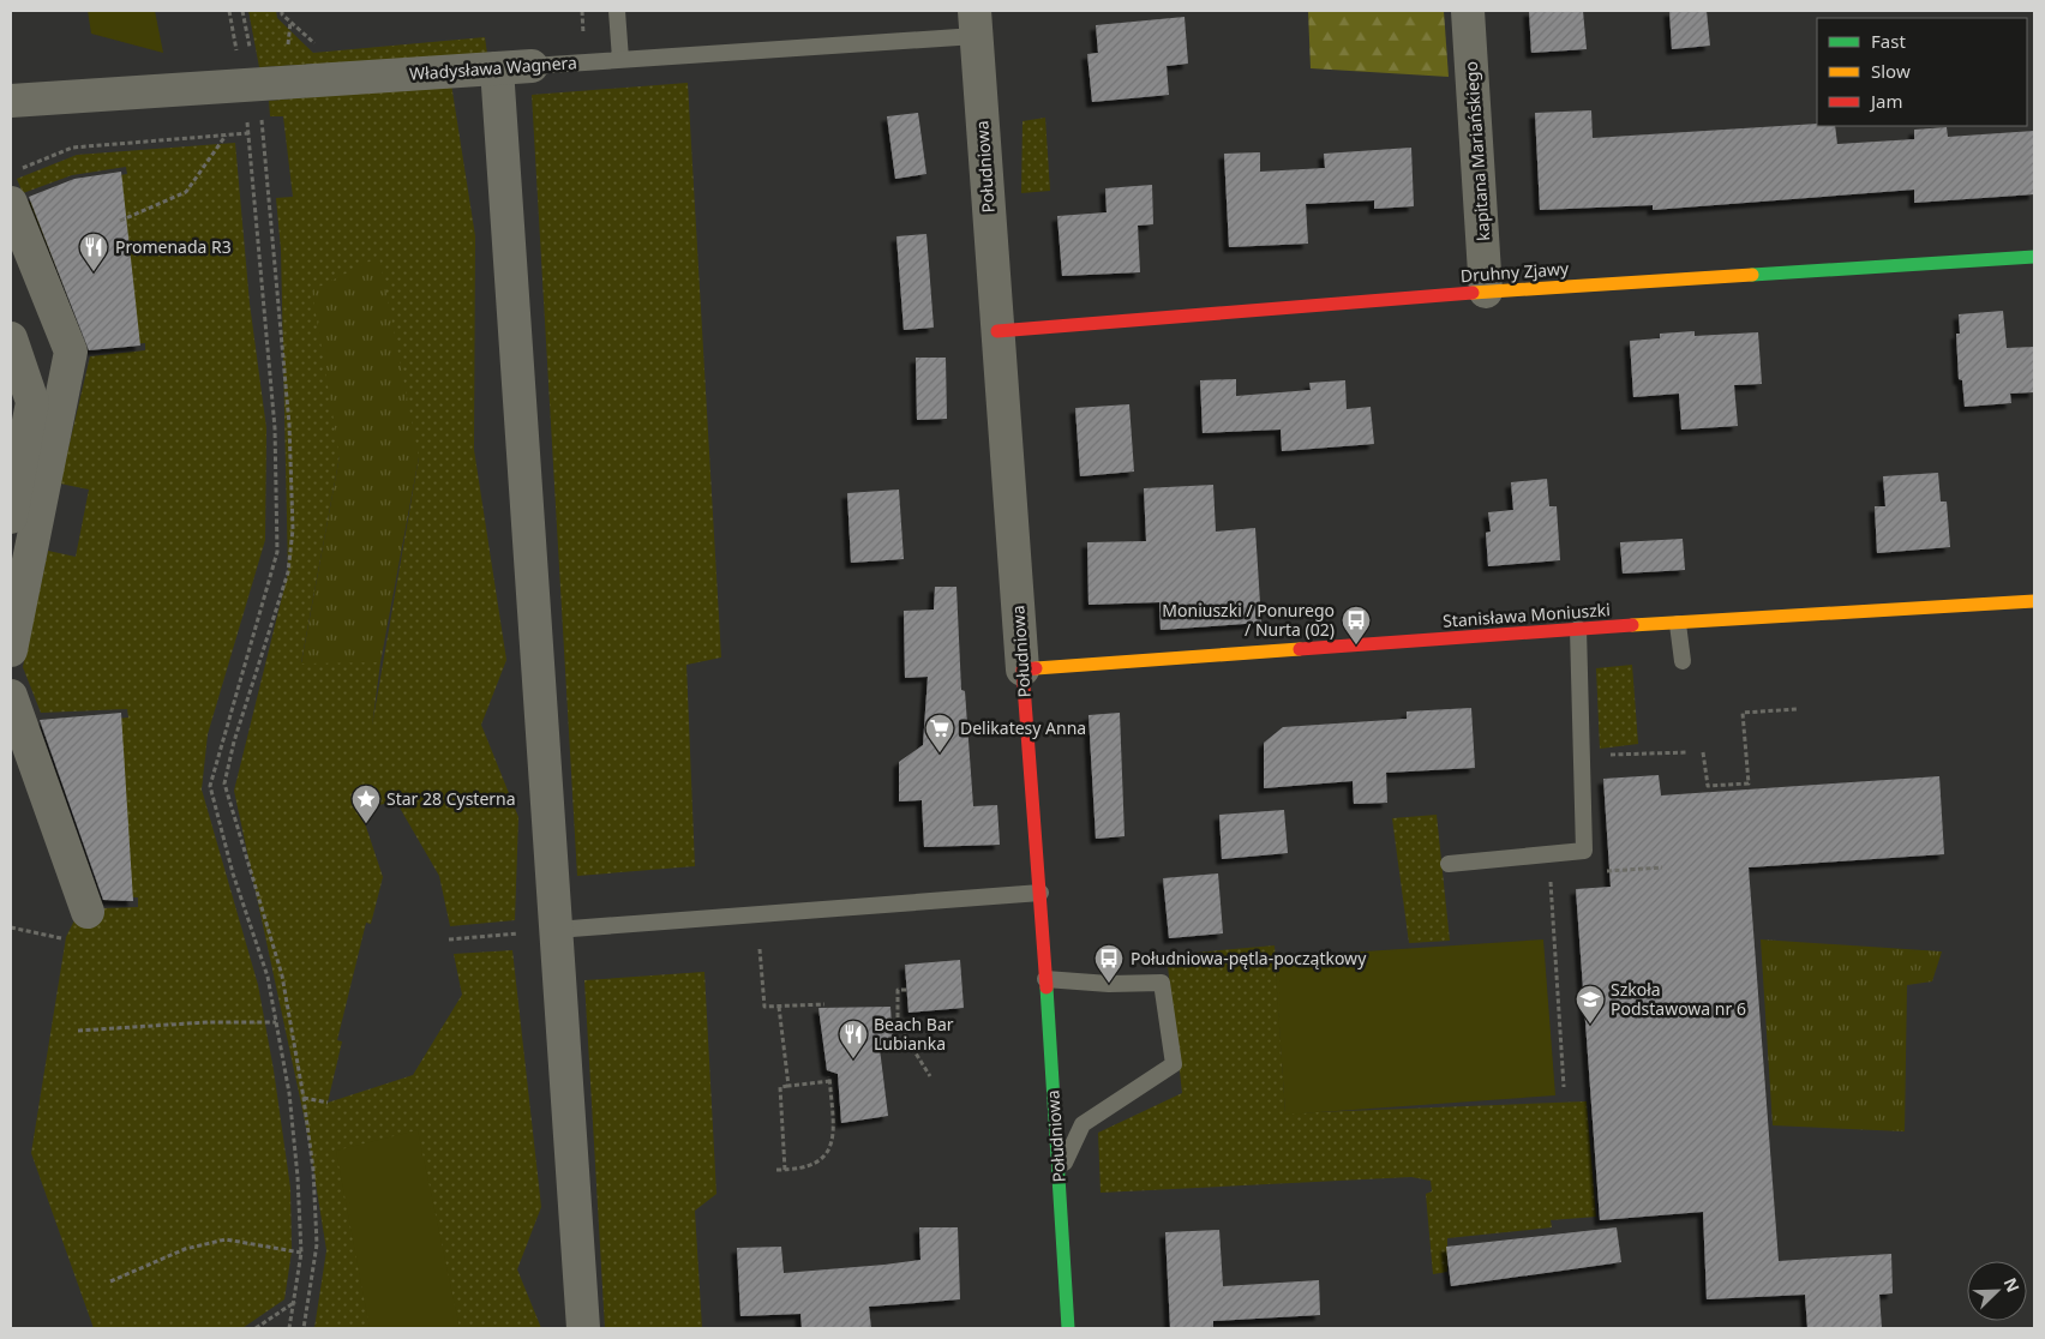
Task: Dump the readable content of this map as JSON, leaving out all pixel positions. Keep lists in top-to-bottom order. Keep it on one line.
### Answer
{"streets":{"street":["Władysława Wagnera","kapitana Mariańskiego","Południowa","Druhny Zjawy","Stanisława Moniuszki"]},"crossings":[["Władysława Wagnera","Południowa"],["kapitana Mariańskiego","Druhny Zjawy"],["Południowa","Druhny Zjawy"],["Południowa","Stanisława Moniuszki"]],"places":{"restaurant":["Promenada R3","Beach Bar Lubianka"],"bus stop":["Moniuszki / Ponurego / Nurta (02)","Południowa-pętla-początkowy"],"supermarket":["Delikatesy Anna"],"place":["Star 28 Cysterna"],"school or university":["Szkoła Podstawowa nr 6"]},"legend":["Fast","Slow","Jam"],"north":"top right"}
